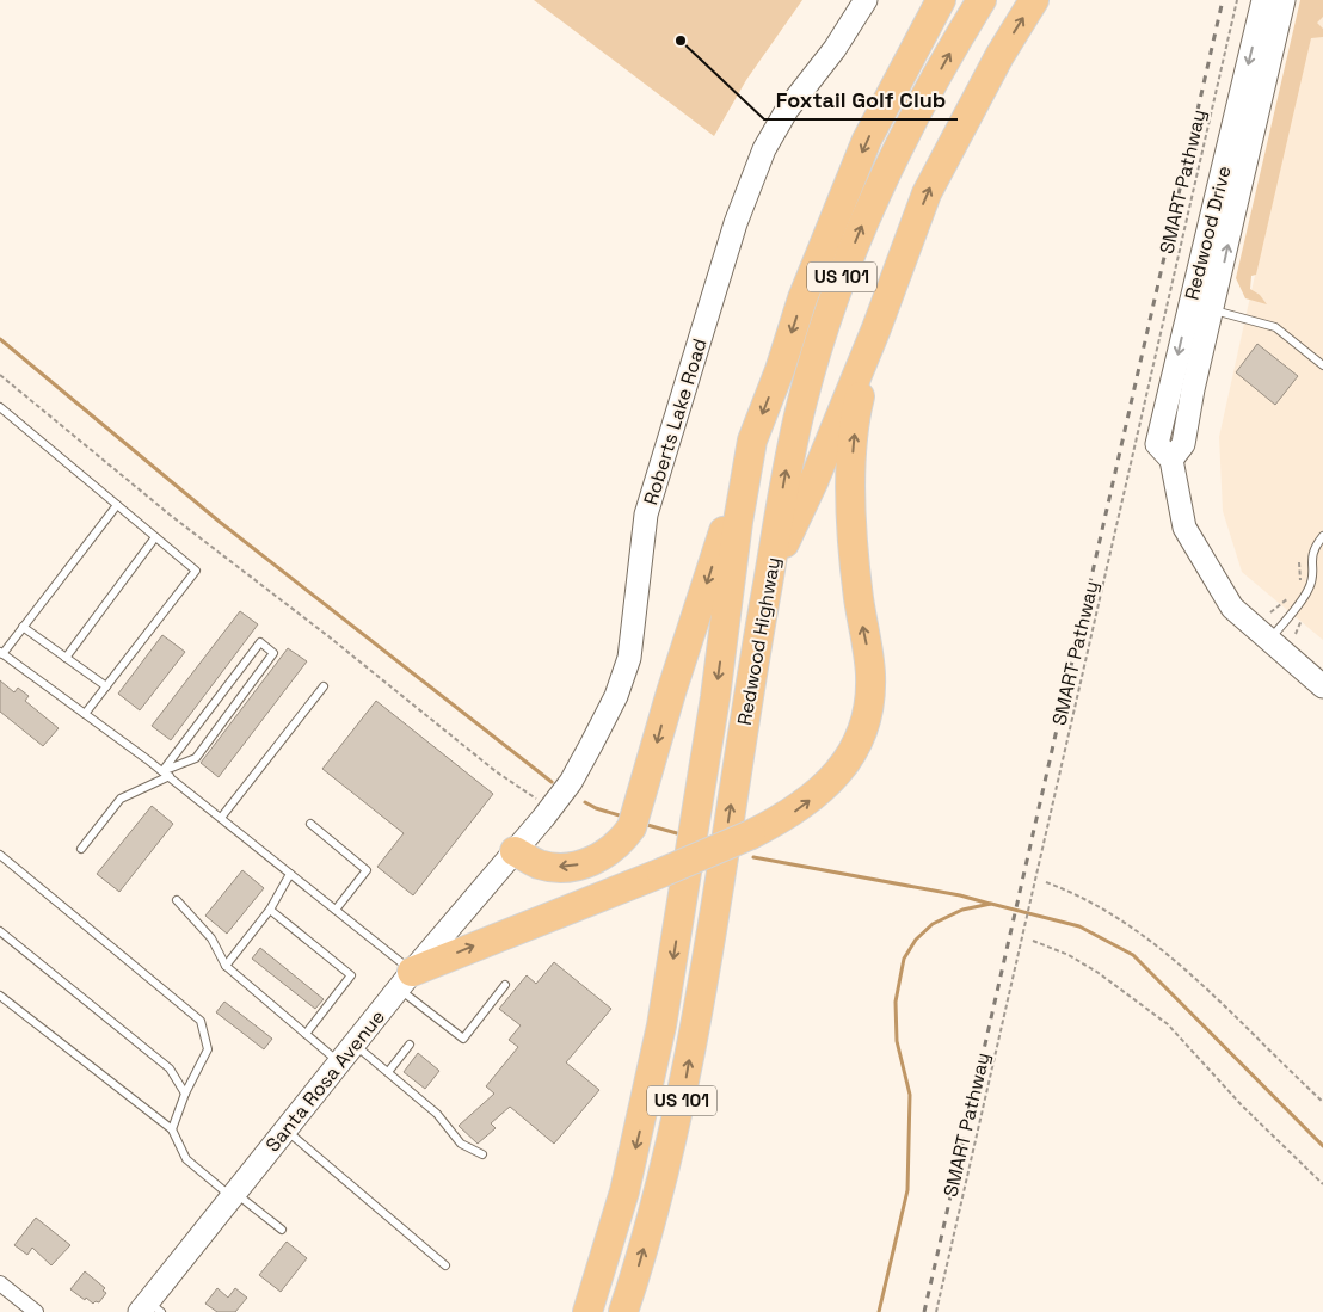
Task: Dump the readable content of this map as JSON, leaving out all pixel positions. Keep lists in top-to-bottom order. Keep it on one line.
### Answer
{"streets":{"highway":["US 101","Redwood Highway"],"street":["Redwood Drive","Roberts Lake Road","Santa Rosa Avenue"],"path":["SMART Pathway"]},"crossings":[["Roberts Lake Road","Santa Rosa Avenue"]],"places":["Foxtail Golf Club"]}
